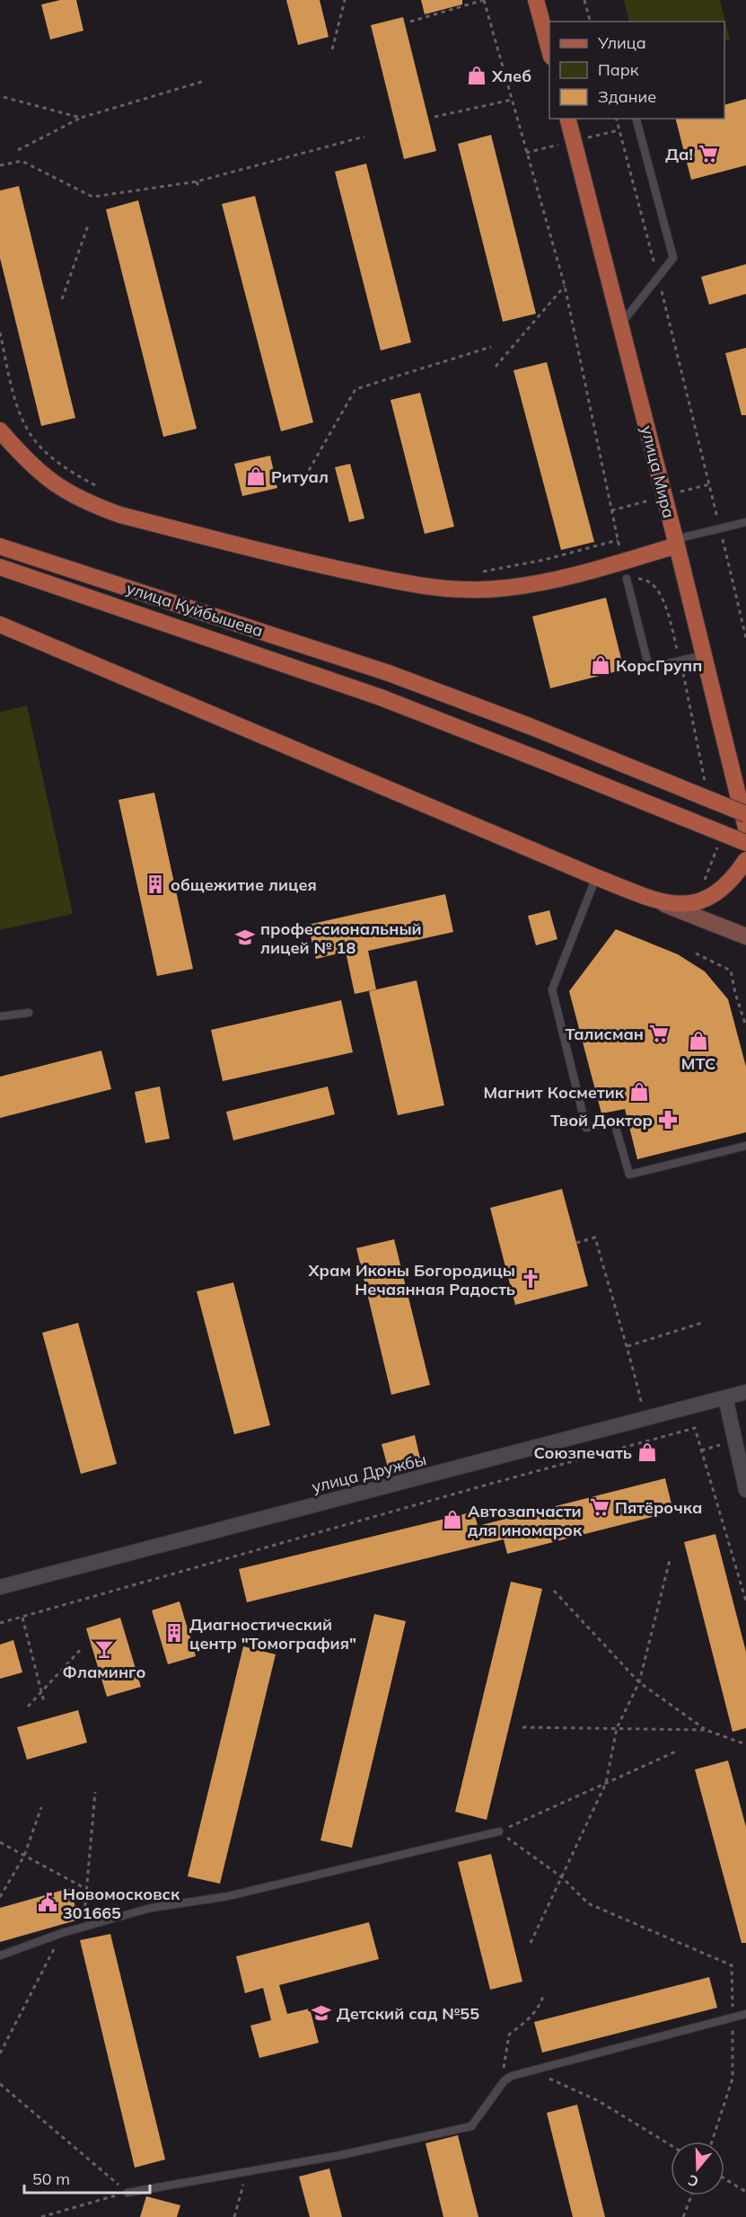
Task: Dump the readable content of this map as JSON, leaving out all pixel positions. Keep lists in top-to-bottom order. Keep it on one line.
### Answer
{"streets":{"main road":["улица Мира","улица Куйбышева"],"street":["улица Дружбы"]},"places":{"shop":["Хлеб","Ритуал","КорсГрупп","МТС","Магнит Косметик","Союзпечать","Автозапчасти для иномарок"],"supermarket":["Да!","Талисман","Пятёрочка"],"building":["общежитие лицея","Диагностический центр \"Томография\""],"school or university":["профессиональный лицей № 18","Детский сад №55"],"pharmacy":["Твой Доктор"],"church":["Храм Иконы Богородицы Нечаянная Радость"],"bar":["Фламинго"],"public building":["Новомосковск 301665"]},"legend":["Улица","Парк","Здание"],"scale_bar":"50 m","north":"bottom"}
